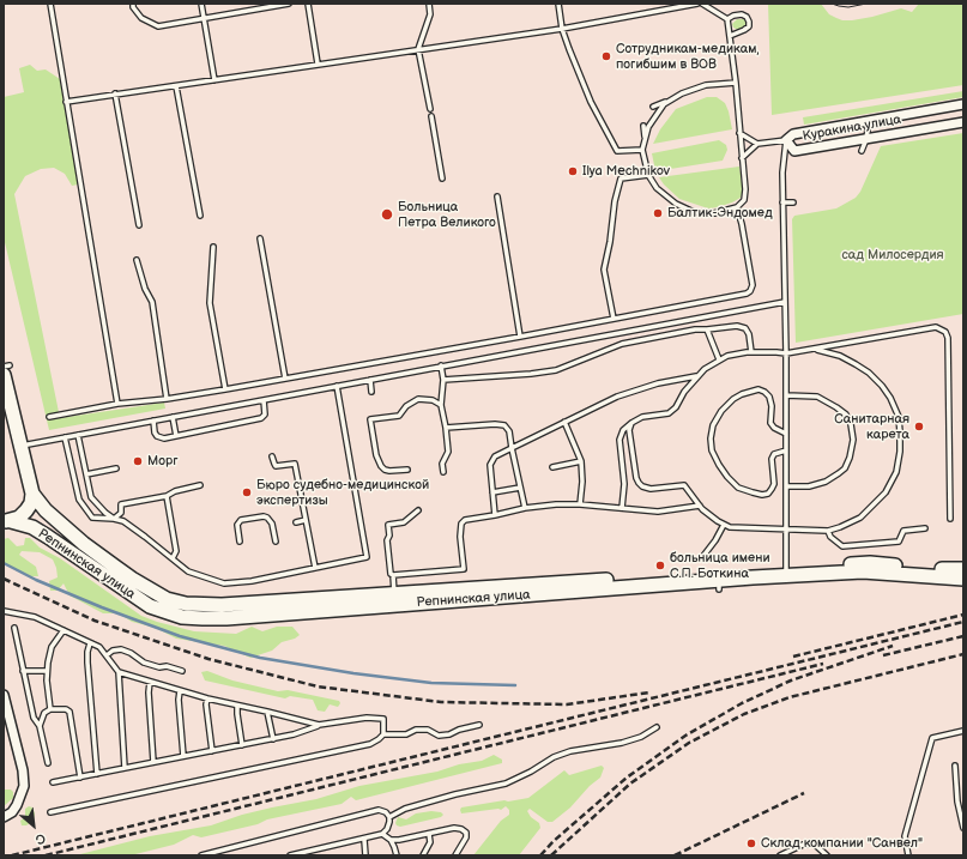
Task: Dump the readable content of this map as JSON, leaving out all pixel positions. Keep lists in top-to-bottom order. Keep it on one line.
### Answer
{"streets":{"street":["Куракина улица","Репнинская улица"]},"parks":["сад Милосердия"],"places":["Сотрудникам-медикам, погибшим в ВОВ","Ilya Mechnikov","Балтик-Эндомед","Больница Петра Великого","Санитарная карета","Морг","Бюро судебно-медицинской экспертизы","больница имени С.П. Боткина","Склад компании \"Санвел\""],"north":"bottom right"}
